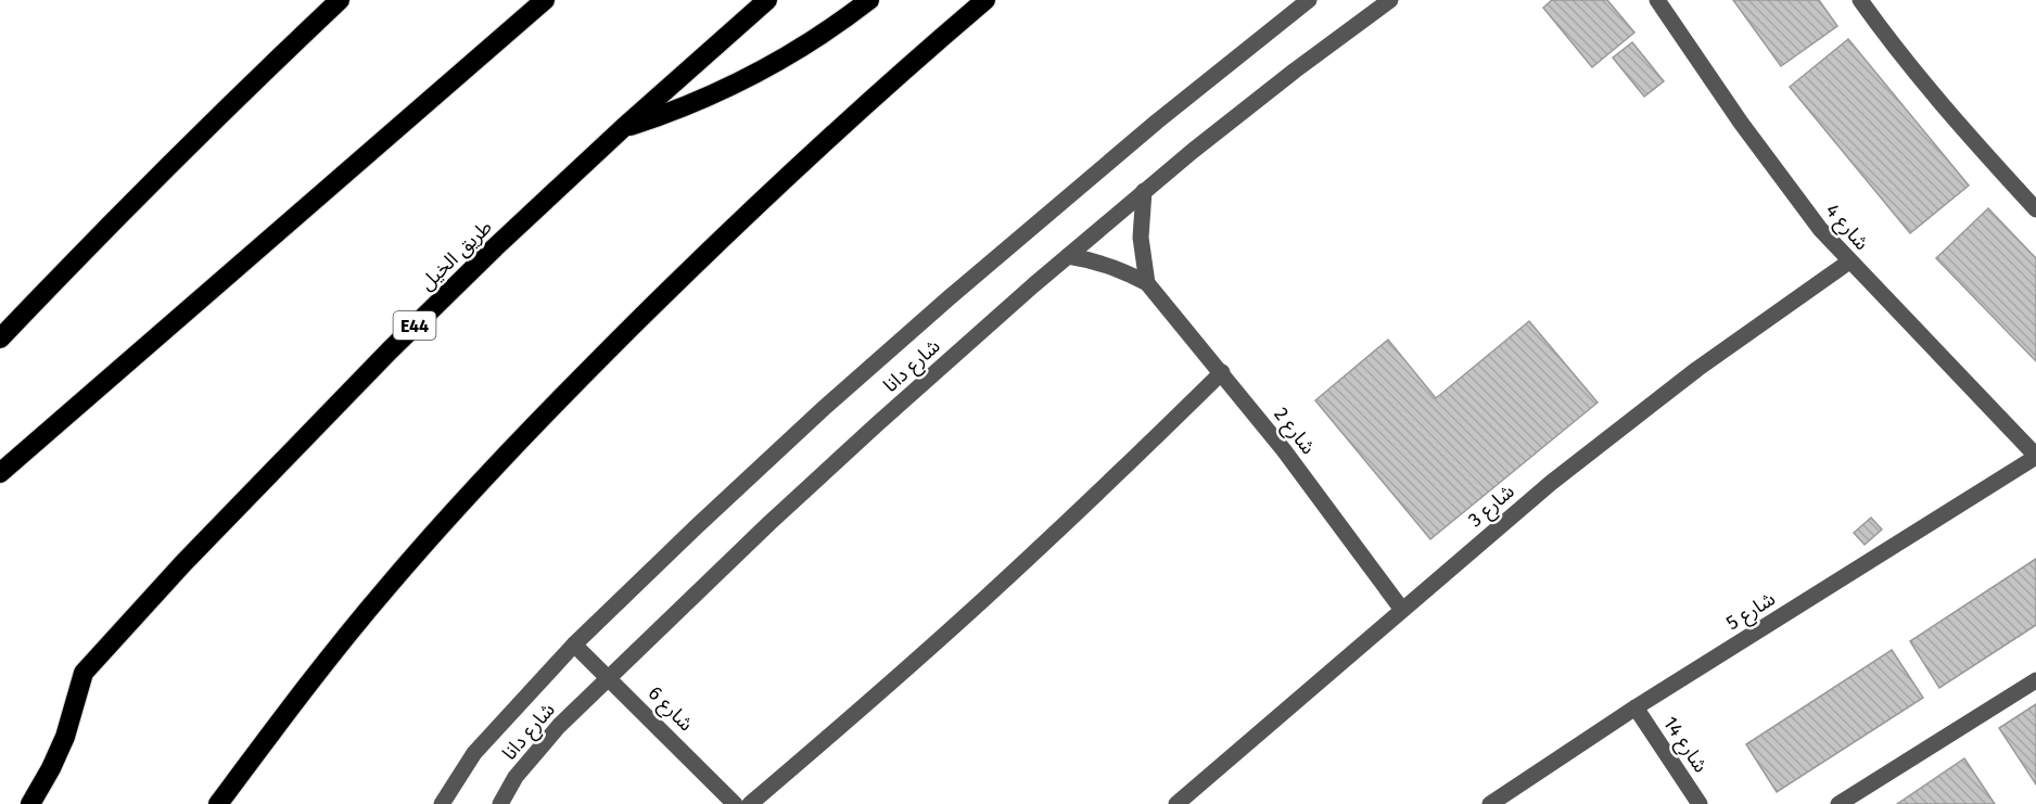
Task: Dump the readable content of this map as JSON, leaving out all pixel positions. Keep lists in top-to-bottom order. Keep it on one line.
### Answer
{"streets":{"highway":["طريق الخيل","E44"],"street":["شارع 4","شارع دانا","شارع 2","شارع 3","شارع 5","شارع 6","شارع 14"]},"crossings":[["شارع 4","شارع 3"],["شارع 4","شارع 5"],["شارع دانا","شارع 2"],["شارع دانا","شارع 6"],["شارع 2","شارع 3"],["شارع 5","شارع 14"]]}
